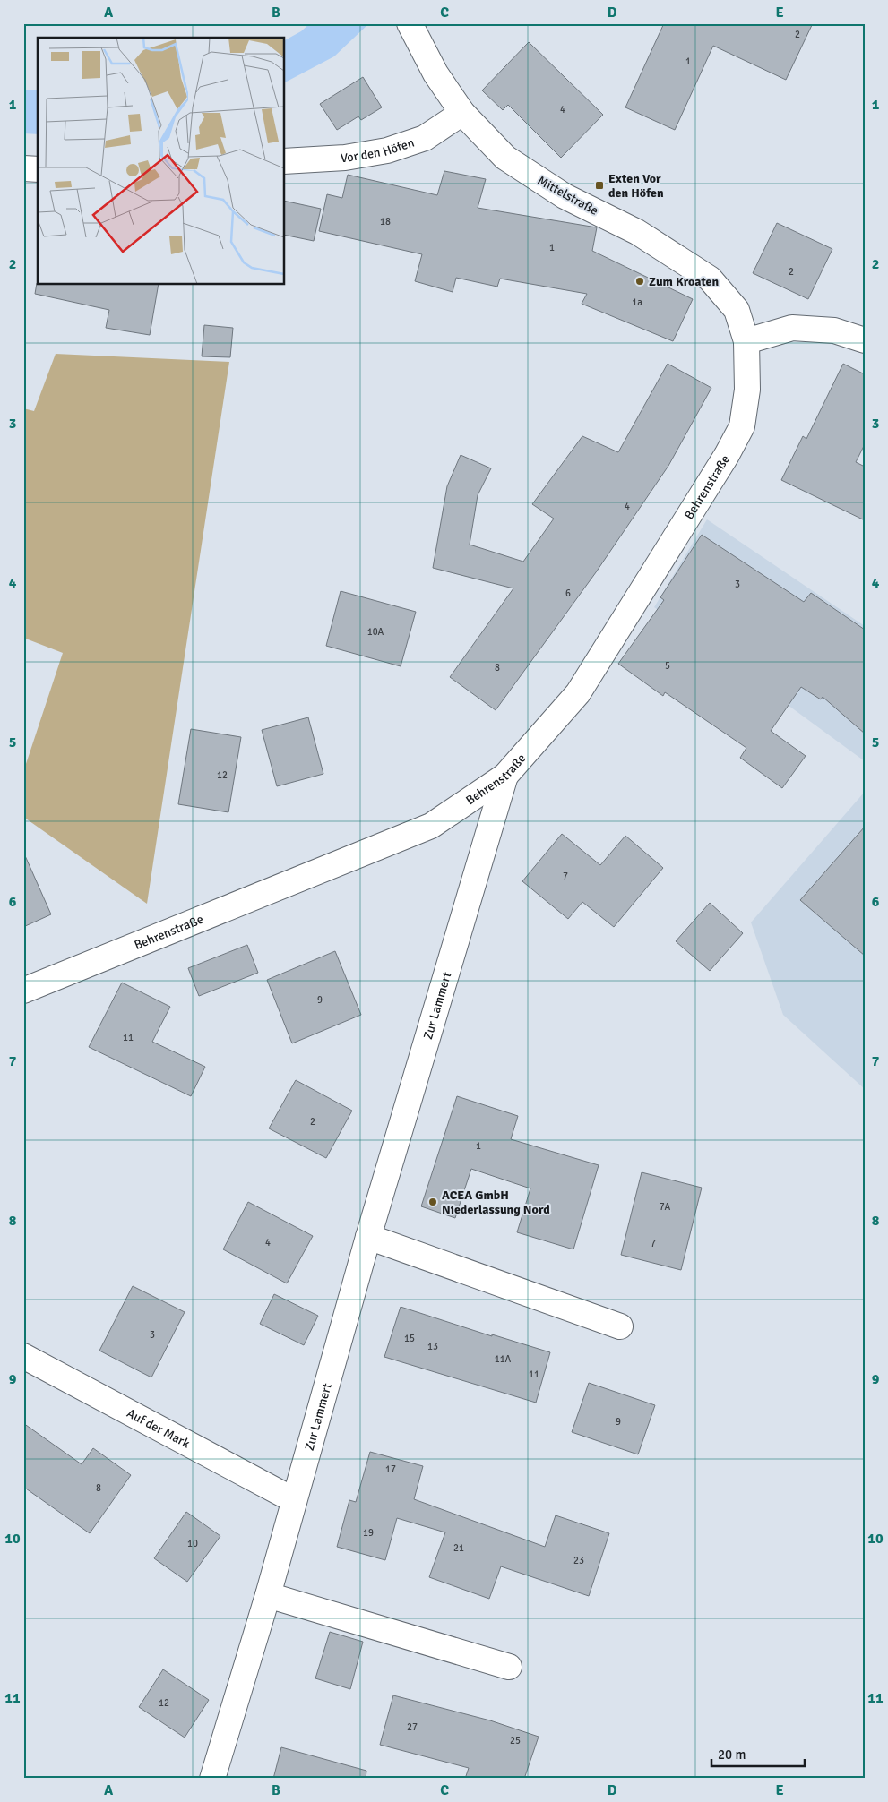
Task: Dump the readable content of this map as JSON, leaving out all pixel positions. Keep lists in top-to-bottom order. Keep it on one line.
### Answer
{"streets":{"street":["Vor den Höfen","Mittelstraße","Behrenstraße","Zur Lammert","Auf der Mark"]},"crossings":[["Vor den Höfen","Mittelstraße"],["Mittelstraße","Behrenstraße"],["Behrenstraße","Zur Lammert"],["Zur Lammert","Auf der Mark"]],"places":{"transit":["Exten Vor den Höfen"],"other":["Zum Kroaten","ACEA GmbH Niederlassung Nord"]},"house_numbers":["2","1","4","18","1","2","1a","4","3","6","10A","5","8","12","7","9","11","2","1","7A","4","7","3","15","13","11A","11","9","17","8","19","10","21","23","12","27","25"],"scale_bar":"20 m","grid":{"columns":["A","B","C","D","E"],"rows":["1","2","3","4","5","6","7","8","9","10","11"]}}
